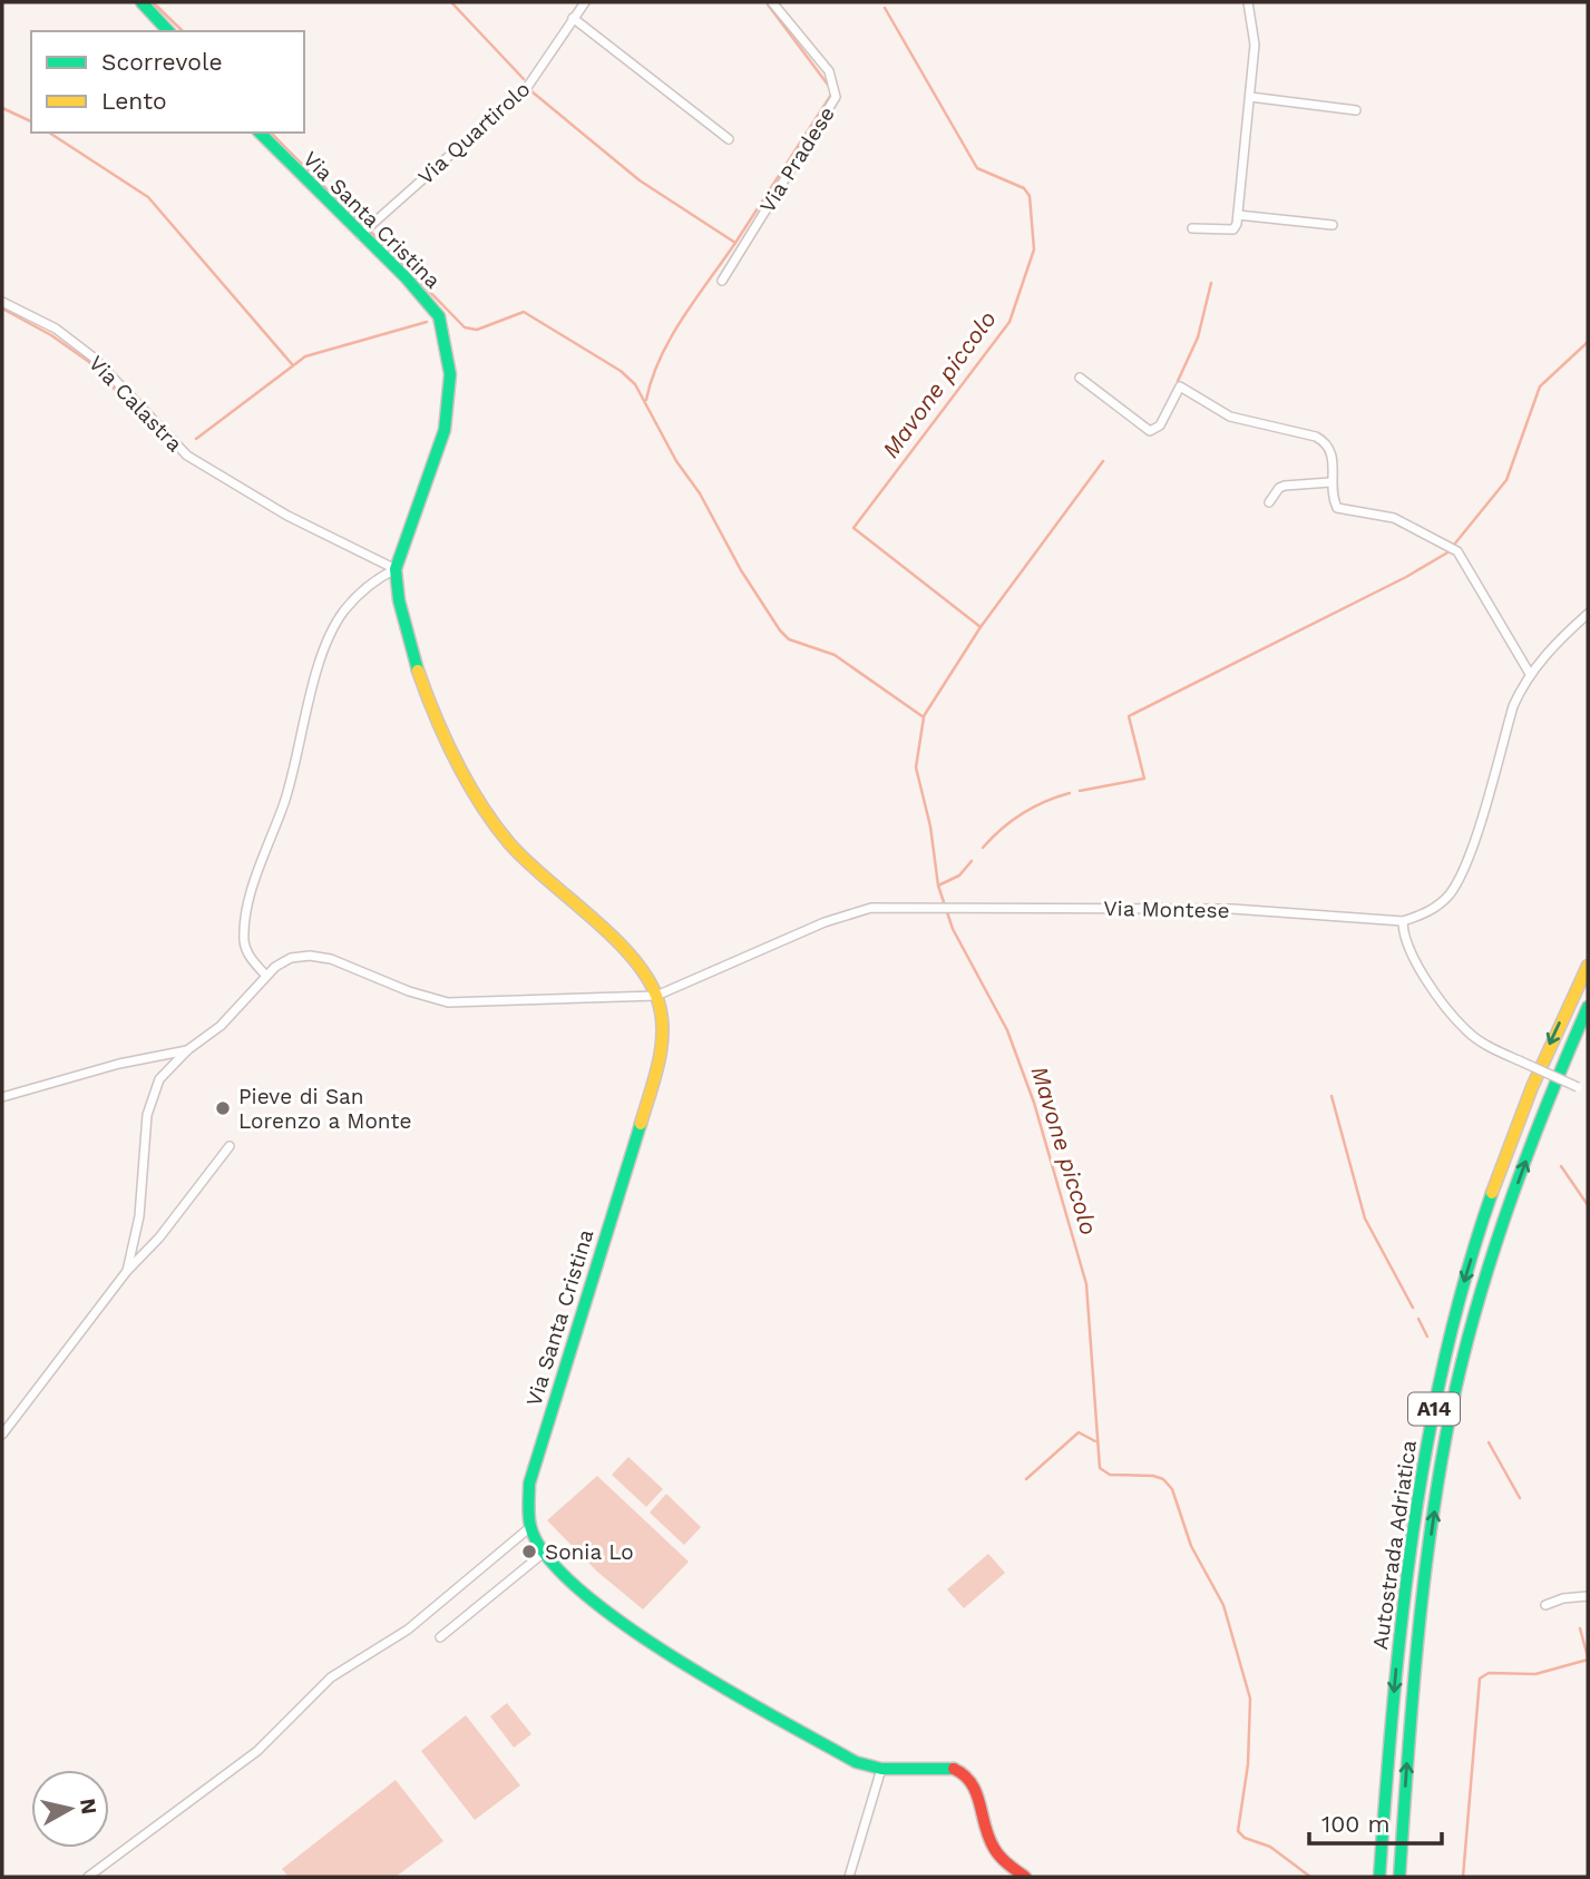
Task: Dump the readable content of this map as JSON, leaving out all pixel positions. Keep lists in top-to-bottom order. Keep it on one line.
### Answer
{"streets":{"main road":["Via Santa Cristina","A14","Autostrada Adriatica"],"street":["Via Quartirolo","Via Pradese","Via Calastra","Via Montese"]},"crossings":[["Via Quartirolo","Via Santa Cristina"],["Via Santa Cristina","Via Calastra"],["Via Santa Cristina","Via Montese"]],"water":["Mavone piccolo"],"places":["Pieve di San Lorenzo a Monte","Sonia Lo"],"legend":["Scorrevole","Lento"],"scale_bar":"100 m","north":"right"}
